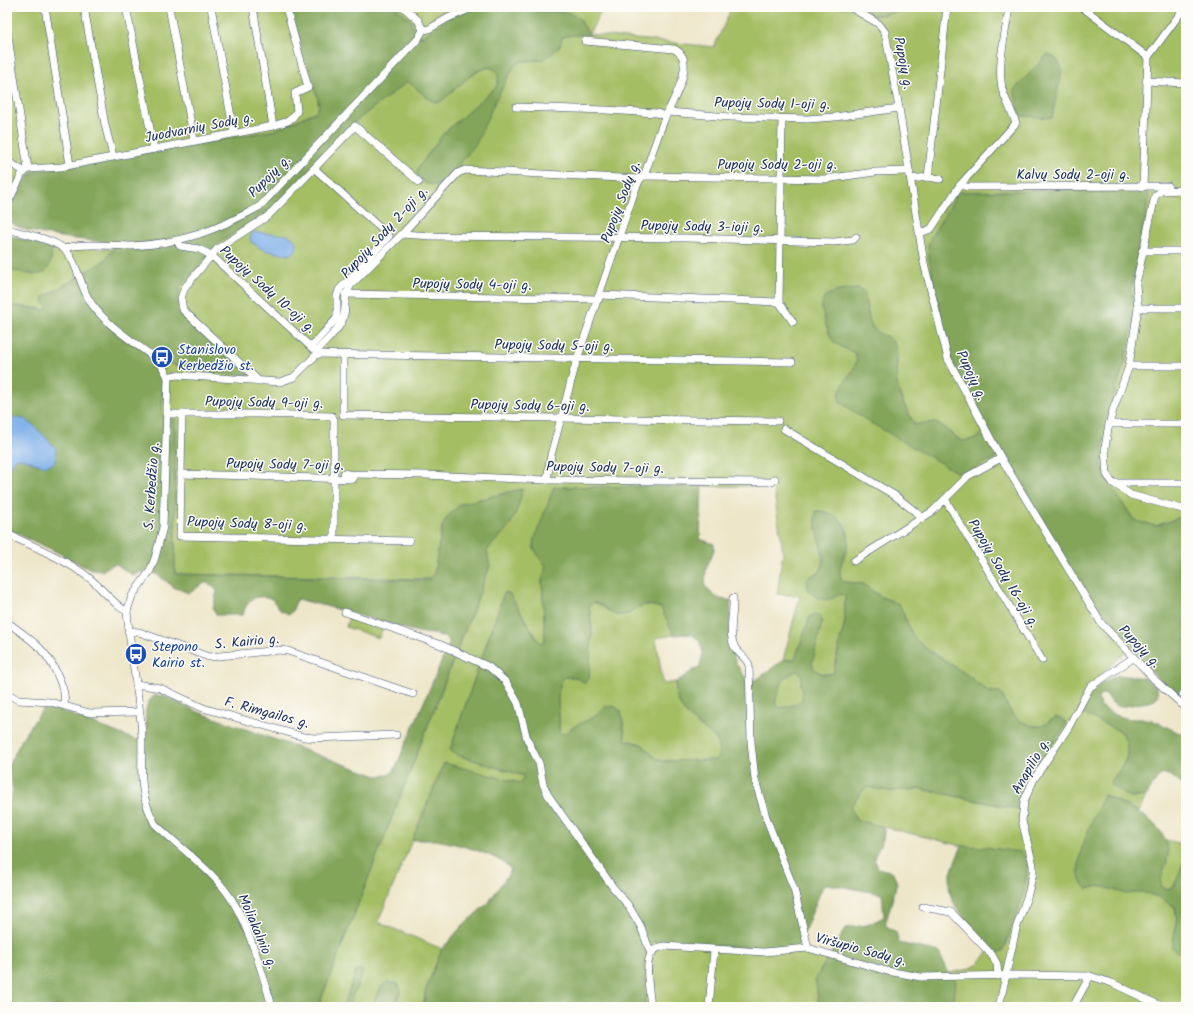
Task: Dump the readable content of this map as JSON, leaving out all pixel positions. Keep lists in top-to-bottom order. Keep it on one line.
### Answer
{"streets":{"street":["Pupojų g.","Pupojų Sodų 1-oji g.","Juodvarnių Sodų g.","Pupojų Sodų 2-oji g.","Kalvų Sodų 2-oji g.","Pupojų Sodų g.","Pupojų Sodų 3-ioji g.","Pupojų Sodų 4-oji g.","Pupojų Sodų 10-oji g.","Pupojų Sodų 5-oji g.","Pupojų Sodų 9-oji g.","Pupojų Sodų 6-oji g.","Pupojų Sodų 7-oji g.","S. Kerbedžio g.","Pupojų Sodų 8-oji g.","Pupojų Sodų 16-oji g.","S. Kairio g.","F. Rimgailos g.","Anapilio g.","Moliakalnio g.","Viršupio Sodų g."]},"crossings":[["Pupojų g.","Pupojų Sodų 1-oji g."],["Pupojų g.","Pupojų Sodų 2-oji g."],["Pupojų g.","Pupojų Sodų 10-oji g."],["Pupojų g.","Anapilio g."],["Pupojų Sodų 1-oji g.","Pupojų Sodų g."],["Pupojų Sodų 2-oji g.","Pupojų Sodų g."],["Pupojų Sodų 2-oji g.","Pupojų Sodų 3-ioji g."],["Pupojų Sodų 2-oji g.","Pupojų Sodų 4-oji g."],["Pupojų Sodų 2-oji g.","Pupojų Sodų 10-oji g."],["Pupojų Sodų 2-oji g.","Pupojų Sodų 5-oji g."],["Pupojų Sodų 2-oji g.","S. Kerbedžio g."],["Pupojų Sodų g.","Pupojų Sodų 3-ioji g."],["Pupojų Sodų g.","Pupojų Sodų 4-oji g."],["Pupojų Sodų g.","Pupojų Sodų 5-oji g."],["Pupojų Sodų g.","Pupojų Sodų 6-oji g."],["Pupojų Sodų g.","Pupojų Sodų 7-oji g."],["Pupojų Sodų 10-oji g.","Pupojų Sodų 5-oji g."],["Pupojų Sodų 5-oji g.","Pupojų Sodų 6-oji g."],["Pupojų Sodų 9-oji g.","Pupojų Sodų 7-oji g."],["Pupojų Sodų 9-oji g.","S. Kerbedžio g."],["Pupojų Sodų 9-oji g.","Pupojų Sodų 8-oji g."],["Pupojų Sodų 7-oji g.","Pupojų Sodų 8-oji g."],["S. Kerbedžio g.","S. Kairio g."],["S. Kerbedžio g.","F. Rimgailos g."],["S. Kerbedžio g.","Moliakalnio g."],["Anapilio g.","Viršupio Sodų g."]],"places":{"bus stop":["Stanislovo Kerbedžio st.","Stepono Kairio st."]}}
